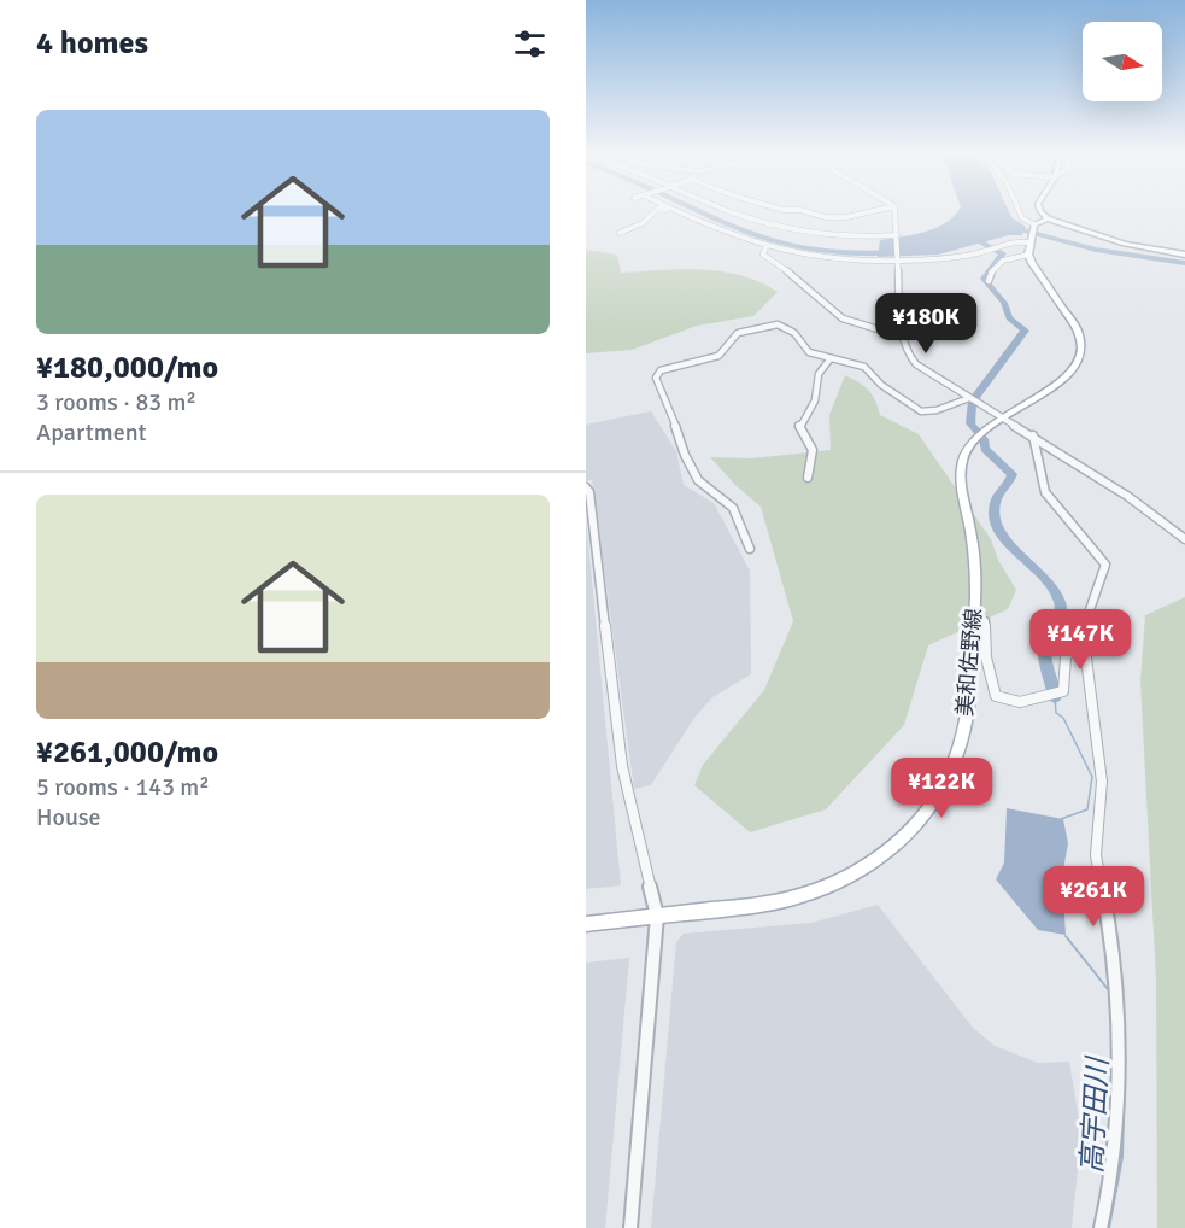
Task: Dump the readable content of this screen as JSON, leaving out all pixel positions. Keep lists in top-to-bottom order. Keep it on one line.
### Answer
{"streets":{"main road":["美和佐野線"]},"water":["高宇田川"],"north":"right","page":{"heading":"4 homes","list":[{"name":"¥180,000/mo","note":"3 rooms · 83 m² · Apartment"},{"name":"¥261,000/mo","note":"5 rooms · 143 m² · House"}],"price":["¥180K","¥147K","¥122K","¥261K"]}}
